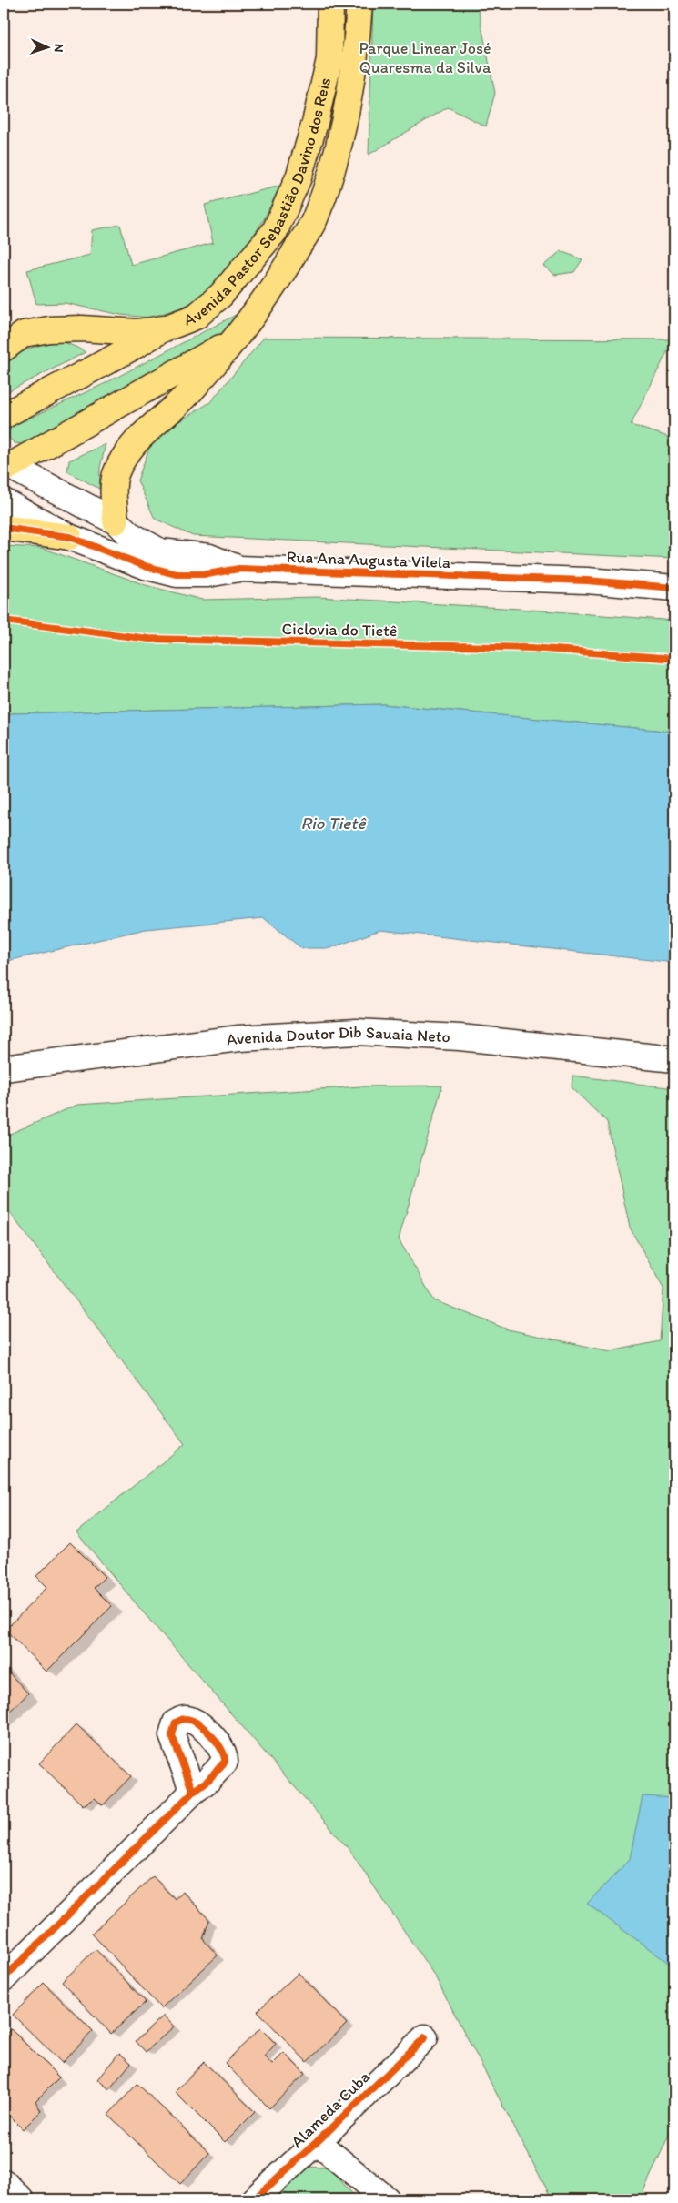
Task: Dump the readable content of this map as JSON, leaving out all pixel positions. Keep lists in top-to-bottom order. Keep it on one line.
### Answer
{"streets":{"main road":["Avenida Pastor Sebastião Davino dos Reis","Rua Ana Augusta Vilela","Avenida Doutor Dib Sauaia Neto","Alameda Cuba"],"cycle path":["Ciclovia do Tietê"]},"crossings":[["Avenida Pastor Sebastião Davino dos Reis","Rua Ana Augusta Vilela"]],"water":["Rio Tietê"],"parks":["Parque Linear José Quaresma da Silva"],"north":"right"}
